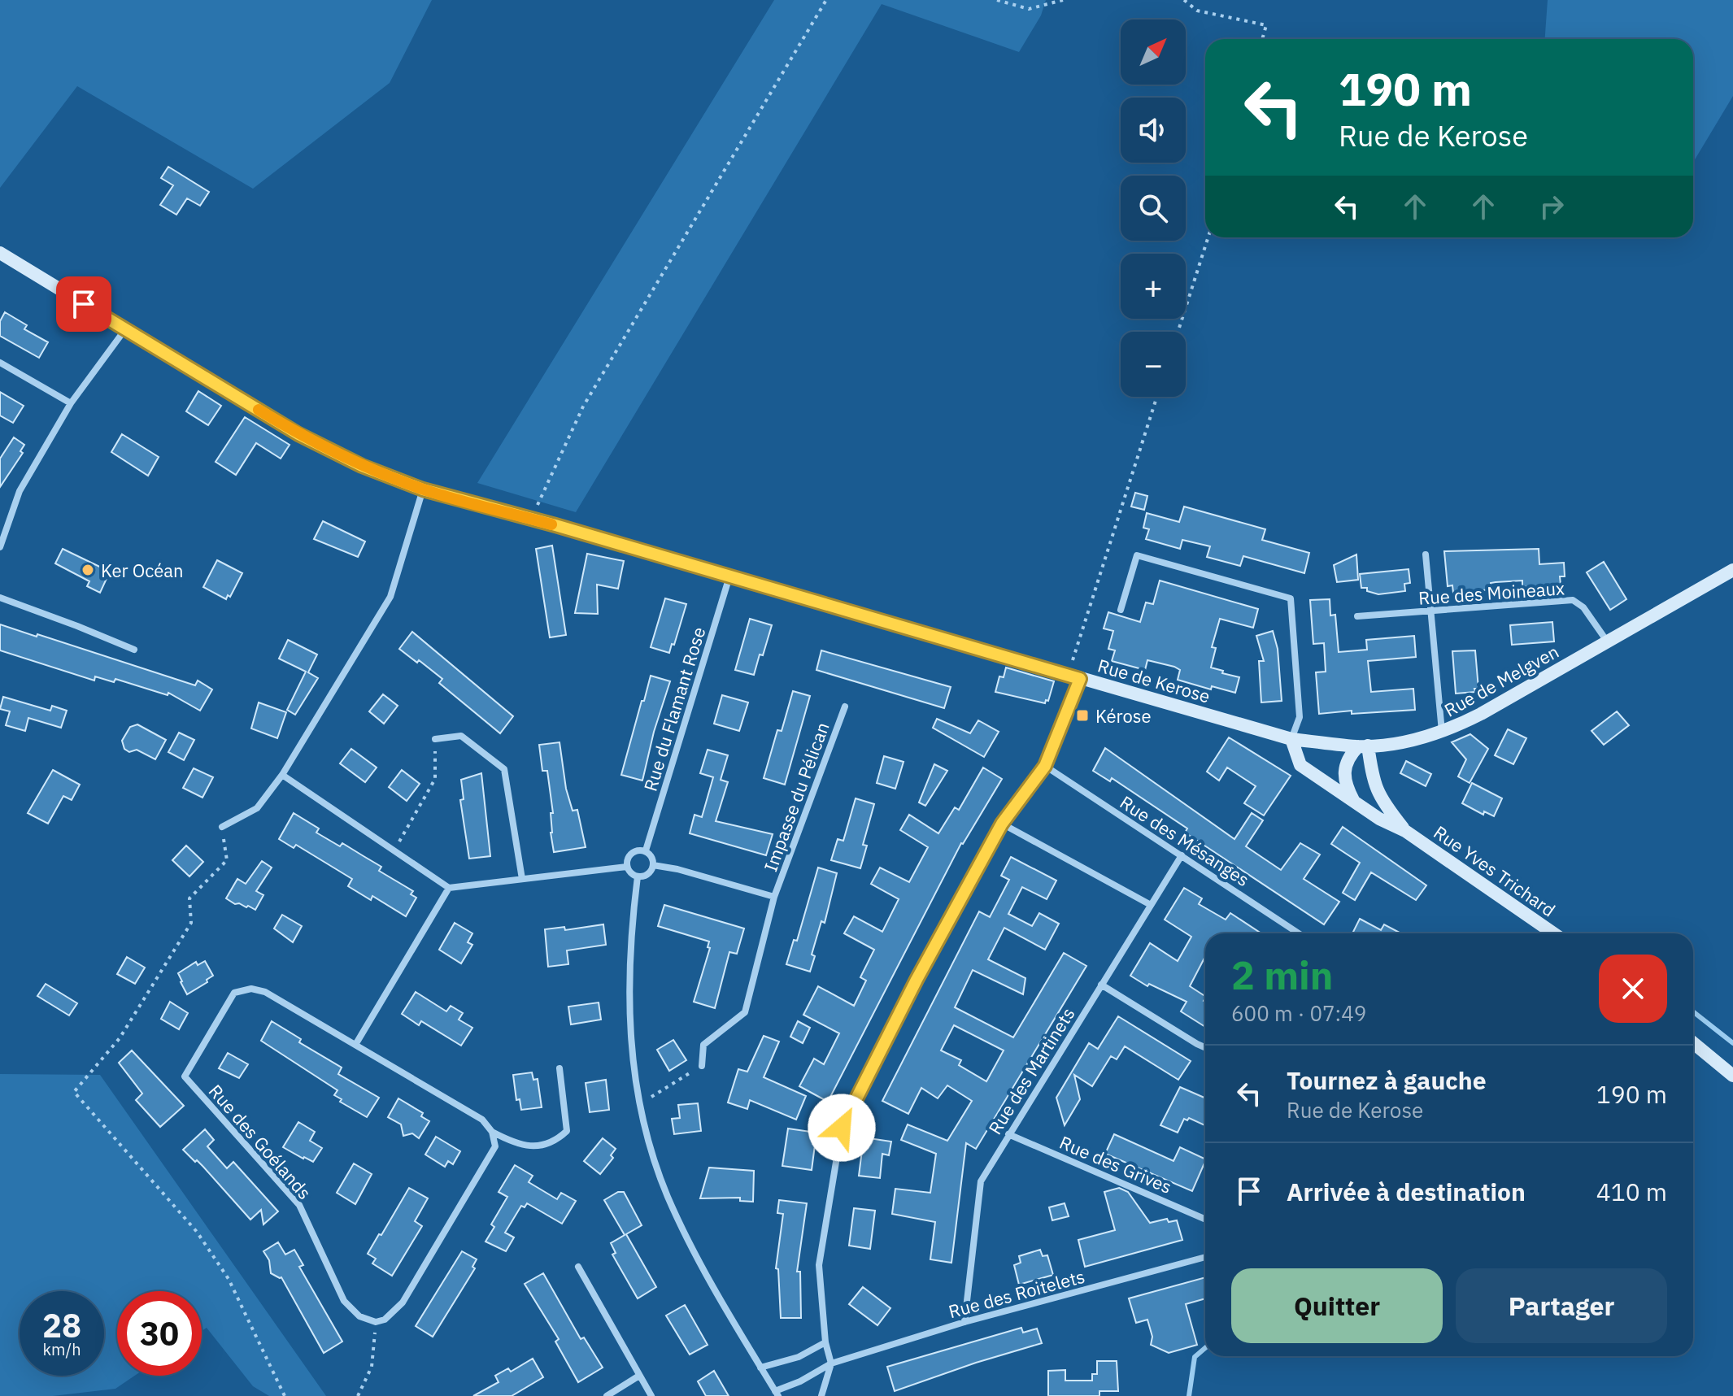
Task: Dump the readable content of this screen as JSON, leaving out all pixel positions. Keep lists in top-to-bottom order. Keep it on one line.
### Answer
{"streets":{"main road":["Rue de Kerose","Rue de Melgven","Rue Yves Trichard"],"street":["Rue des Moineaux","Rue du Flamant Rose","Impasse du Pélican","Rue des Mésanges","Rue des Martinets","Rue des Goélands","Rue des Grives","Rue des Roitelets"]},"crossings":[["Rue des Moineaux","Rue de Melgven"],["Rue de Kerose","Rue de Melgven"],["Rue de Kerose","Rue du Flamant Rose"],["Rue du Flamant Rose","Impasse du Pélican"],["Rue des Mésanges","Rue des Martinets"],["Rue des Martinets","Rue des Grives"],["Rue des Martinets","Rue des Roitelets"]],"places":{"other":["Ker Océan"],"transit":["Kérose"]},"north":"top right","page":{"map_buttons":["+","−"],"turn":["190 m","Rue de Kerose"],"heading":["2 min","600 m · 07:49"],"list":[{"name":"Tournez à gauche","note":"Rue de Kerose","value":"190 m"},{"name":"Arrivée à destination","value":"410 m"}],"buttons":["Quitter","Partager"],"speed":"28 km/h","limit":"30"}}
